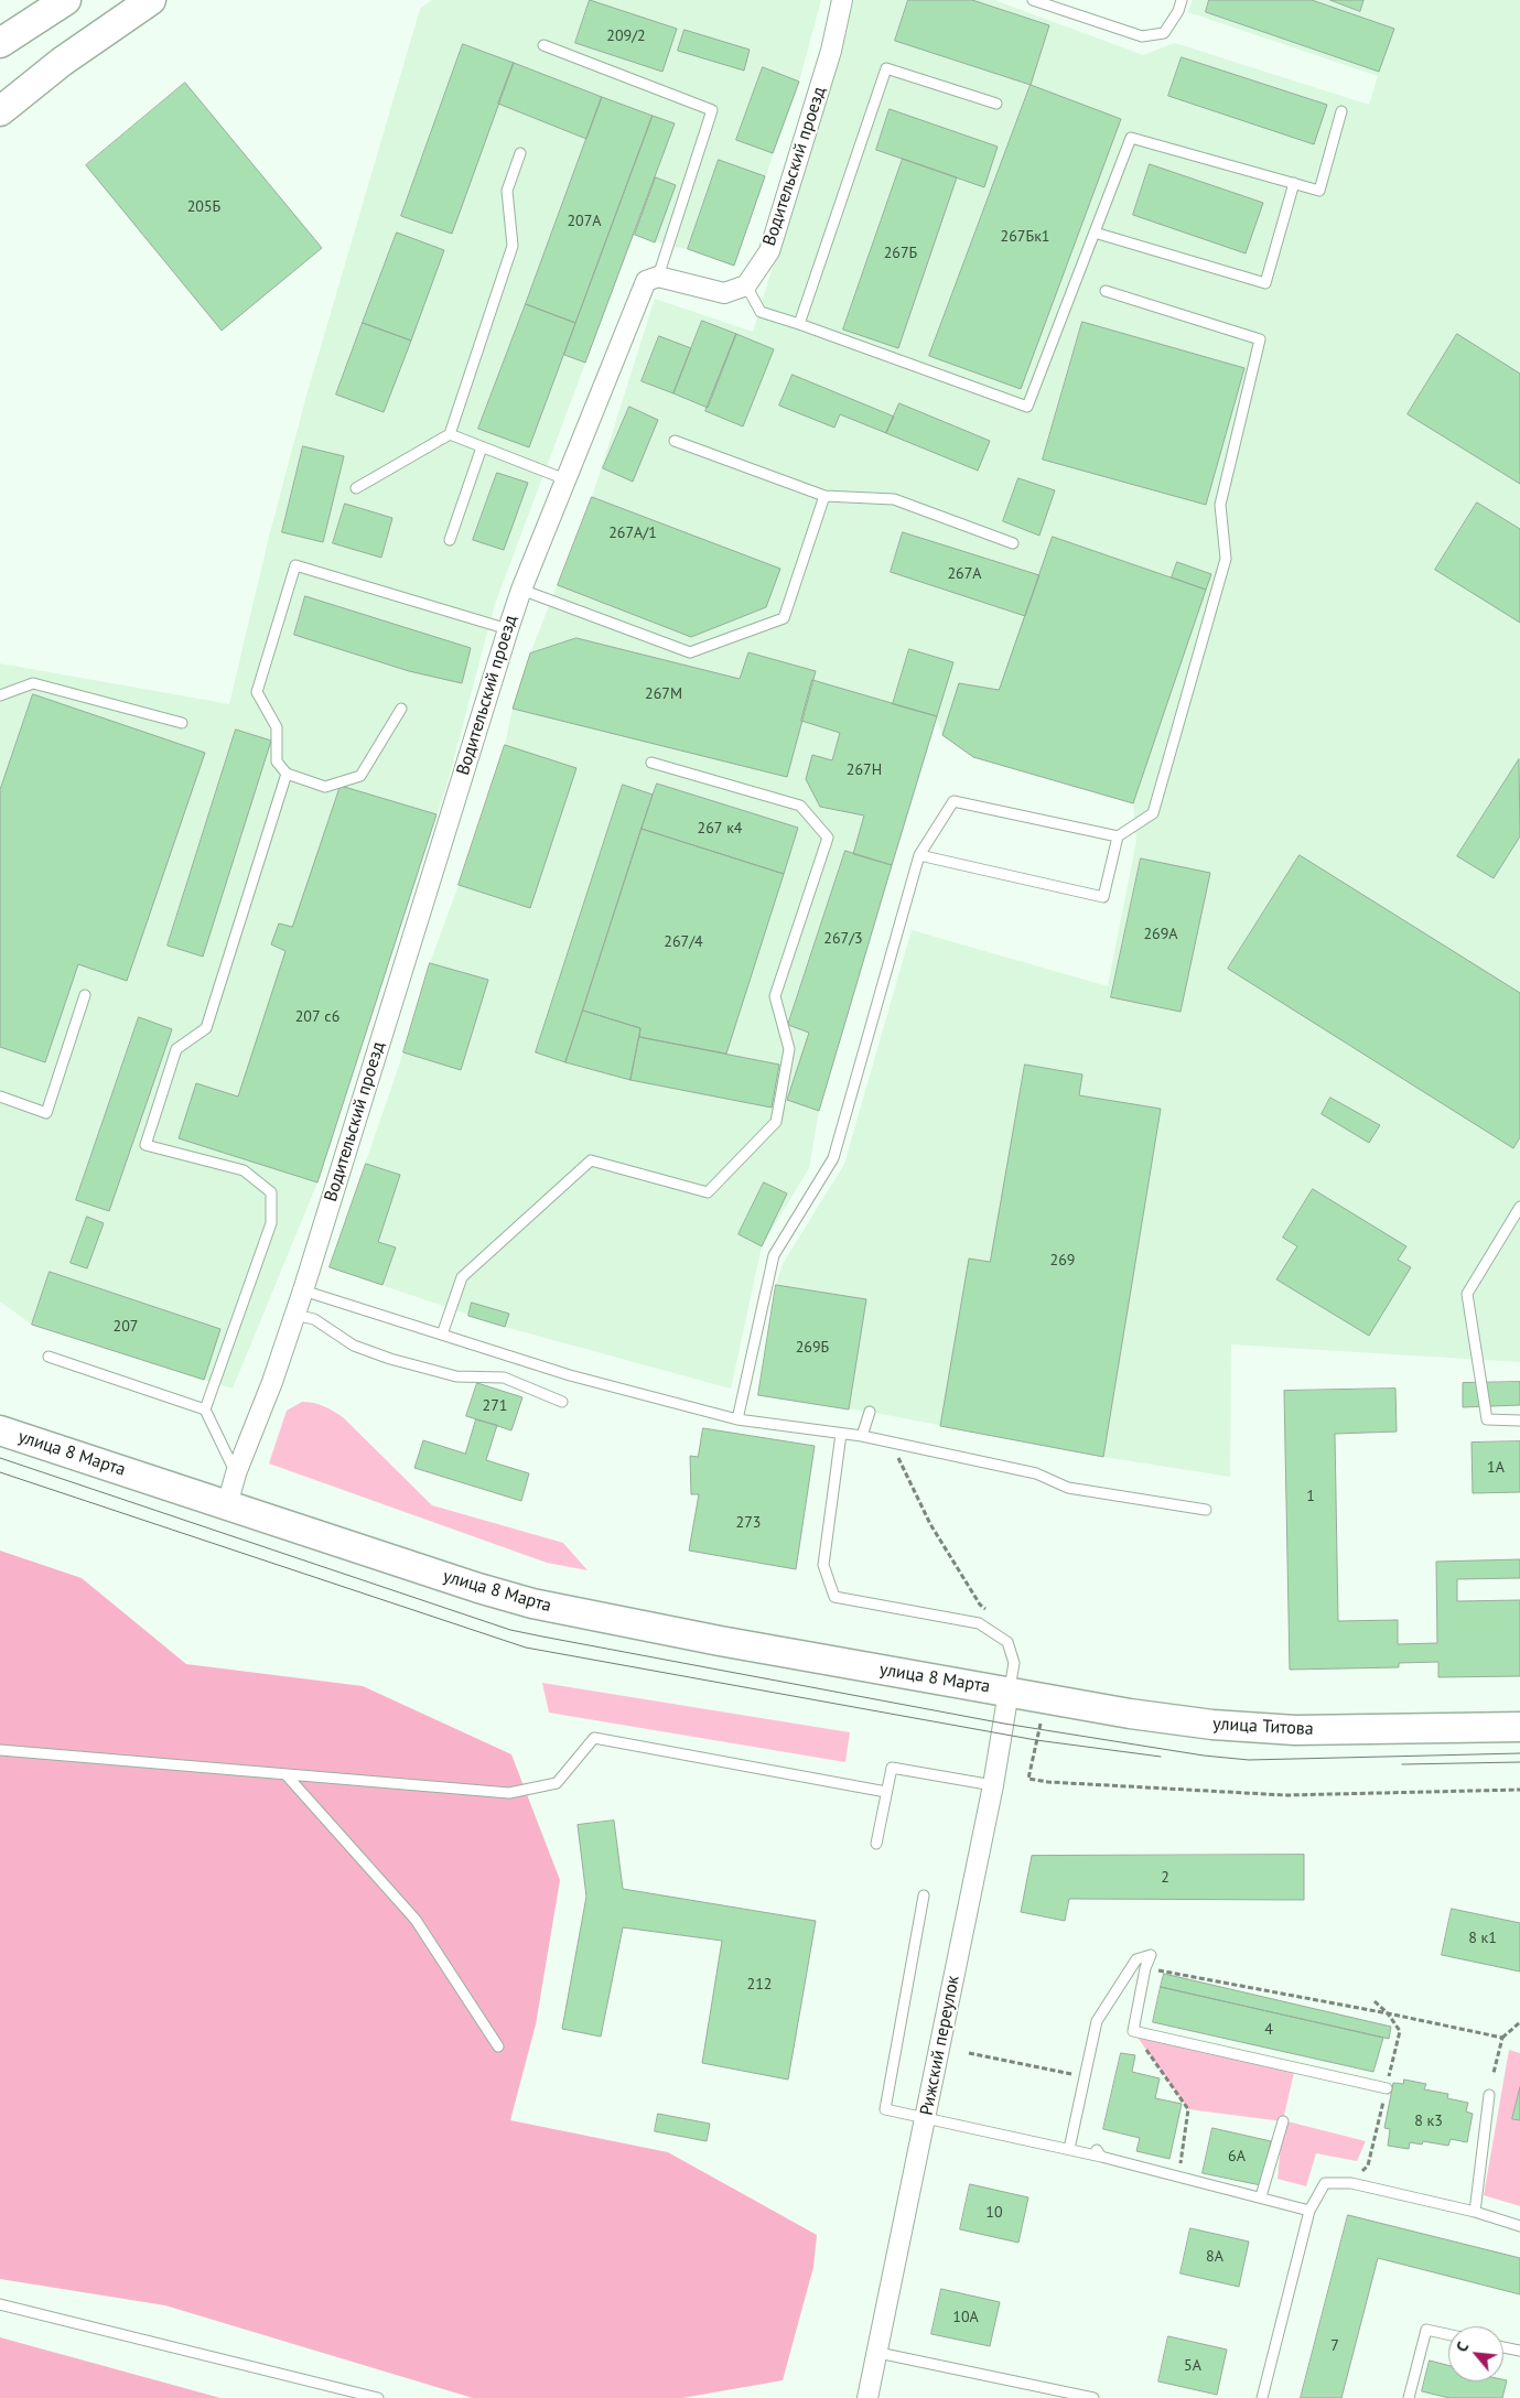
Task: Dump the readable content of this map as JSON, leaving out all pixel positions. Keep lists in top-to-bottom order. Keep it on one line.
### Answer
{"streets":{"main road":["улица 8 Марта","улица Титова"],"street":["Водительский проезд","Рижский переулок"]},"crossings":[["Водительский проезд","улица 8 Марта"],["улица 8 Марта","улица Титова"],["улица 8 Марта","Рижский переулок"],["улица Титова","Рижский переулок"]],"house_numbers":["209/2","205Б","207А","267Бк1","267Б","267А/1","267А","267М","267Н","267 к4","269А","267/3","267/4","207 с6","269","207","269Б","271","1А","1","273","2","8 к1","212","4","8 к3","6А","10","8А","10А","7","5А"],"north":"top left"}
